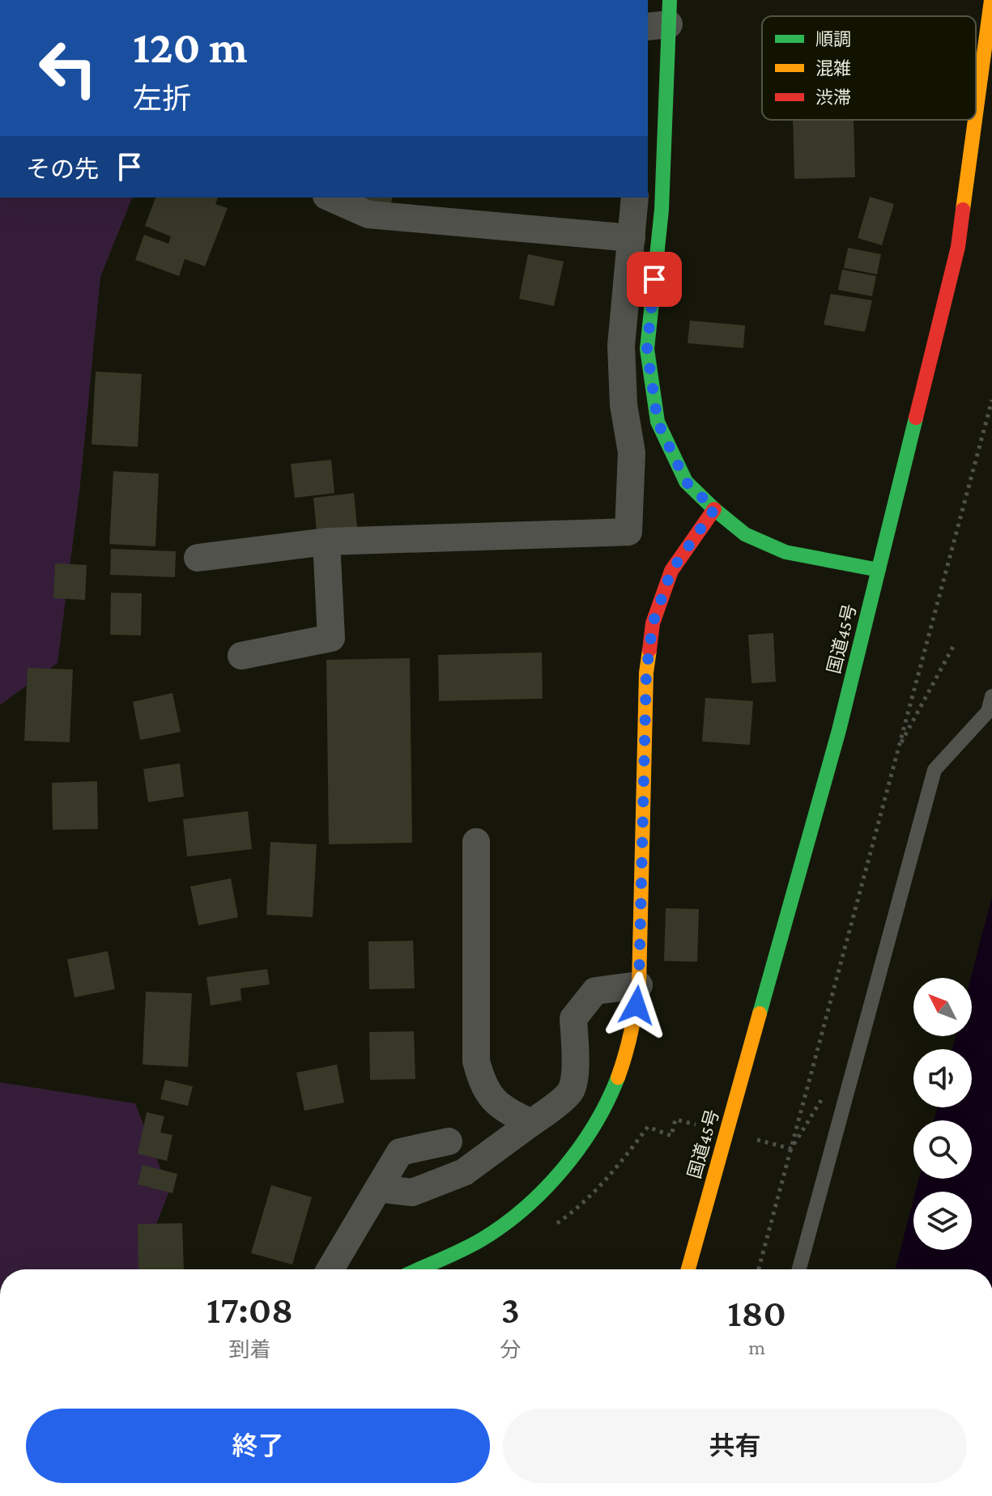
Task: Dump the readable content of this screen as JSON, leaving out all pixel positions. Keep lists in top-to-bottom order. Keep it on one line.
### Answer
{"streets":{"main road":["国道45号"]},"legend":["順調","混雑","渋滞"],"north":"top left","page":{"turn":["120 m","左折"],"then":"その先","eta":["17:08","到着","3","分","180","m"],"buttons":["終了","共有"]}}
